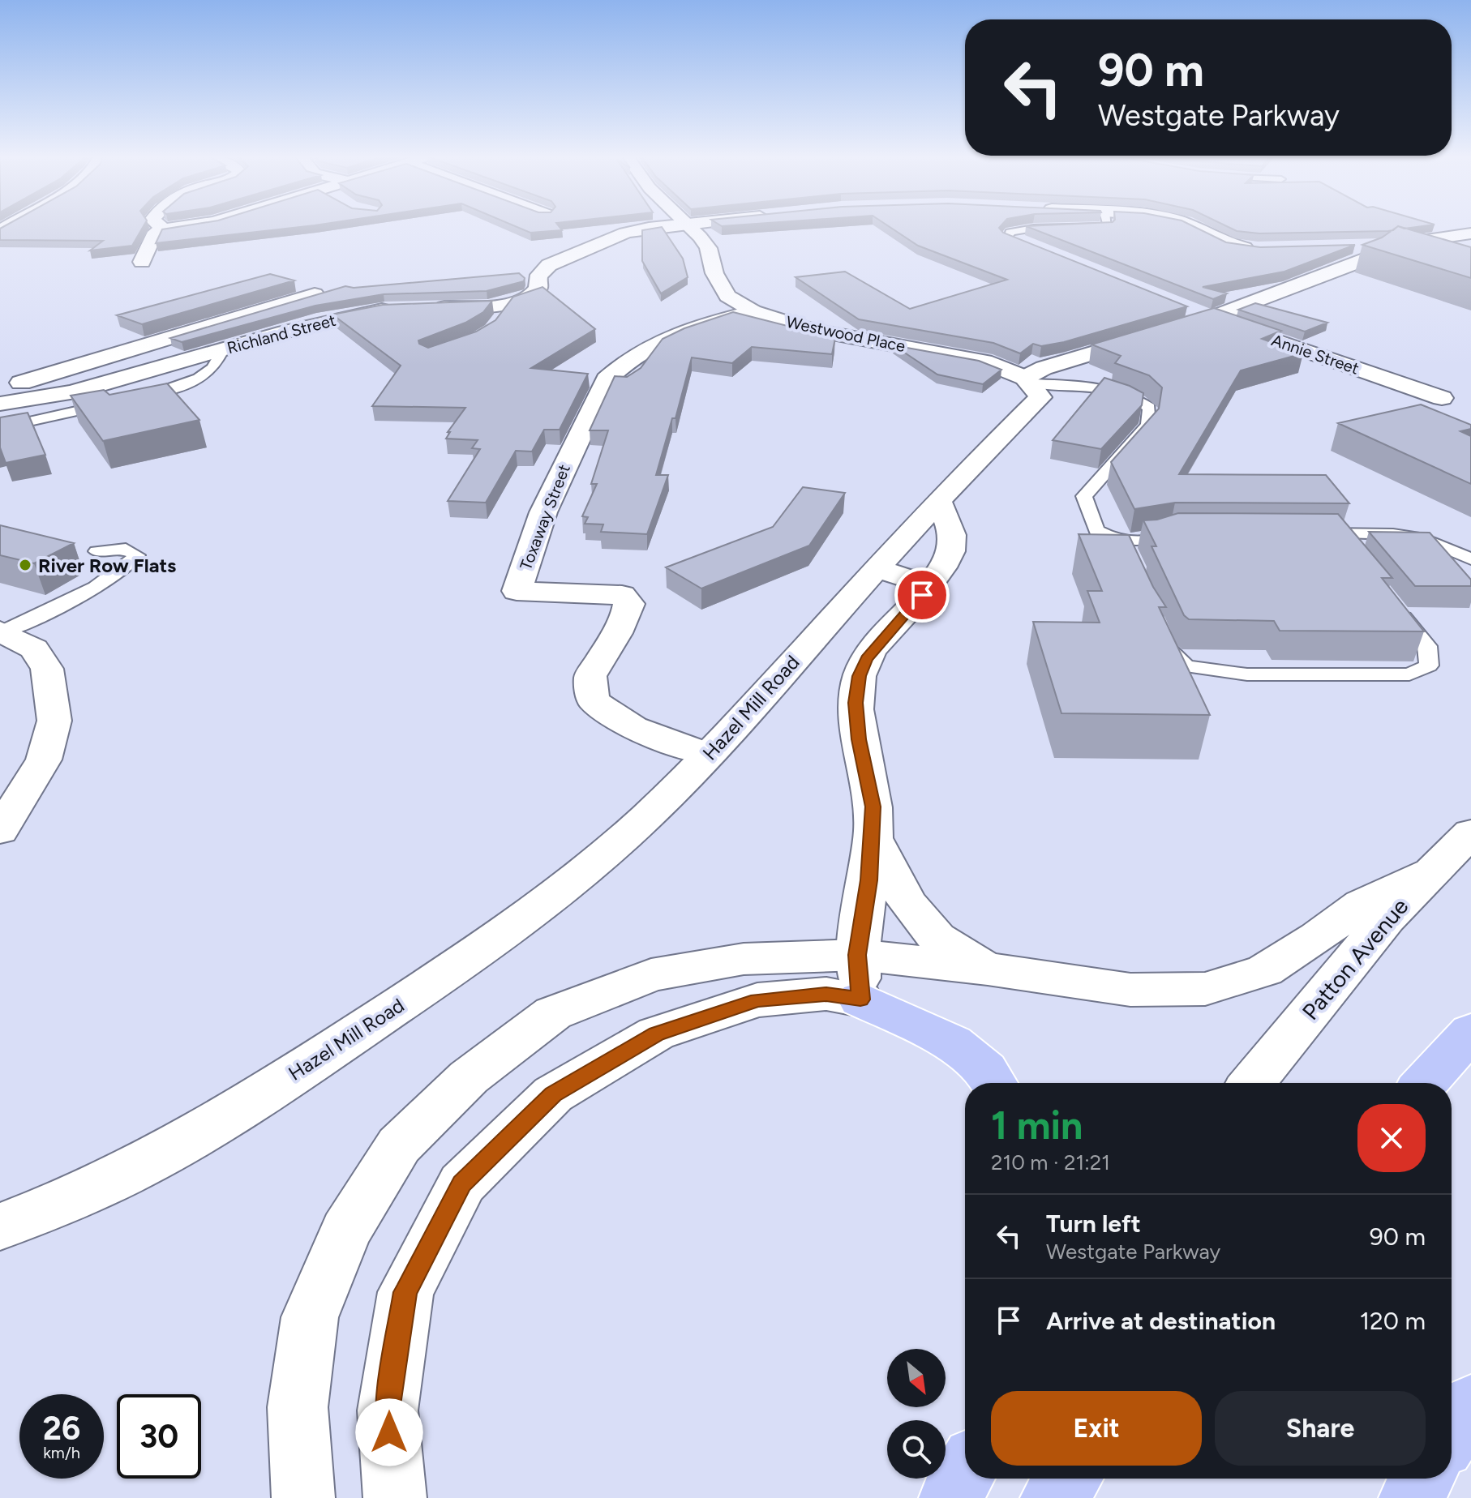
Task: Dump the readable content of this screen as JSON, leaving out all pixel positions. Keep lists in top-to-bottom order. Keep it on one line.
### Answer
{"streets":{"street":["Richland Street","Westwood Place","Annie Street","Toxaway Street","Hazel Mill Road","Patton Avenue"]},"crossings":[["Westwood Place","Toxaway Street"],["Westwood Place","Hazel Mill Road"],["Toxaway Street","Hazel Mill Road"]],"places":["River Row Flats"],"north":"bottom right","page":{"turn":["90 m","Westgate Parkway"],"heading":["1 min","210 m · 21:21"],"list":[{"name":"Turn left","note":"Westgate Parkway","value":"90 m"},{"name":"Arrive at destination","value":"120 m"}],"buttons":["Exit","Share"],"speed":"26 km/h","limit":"30"}}
